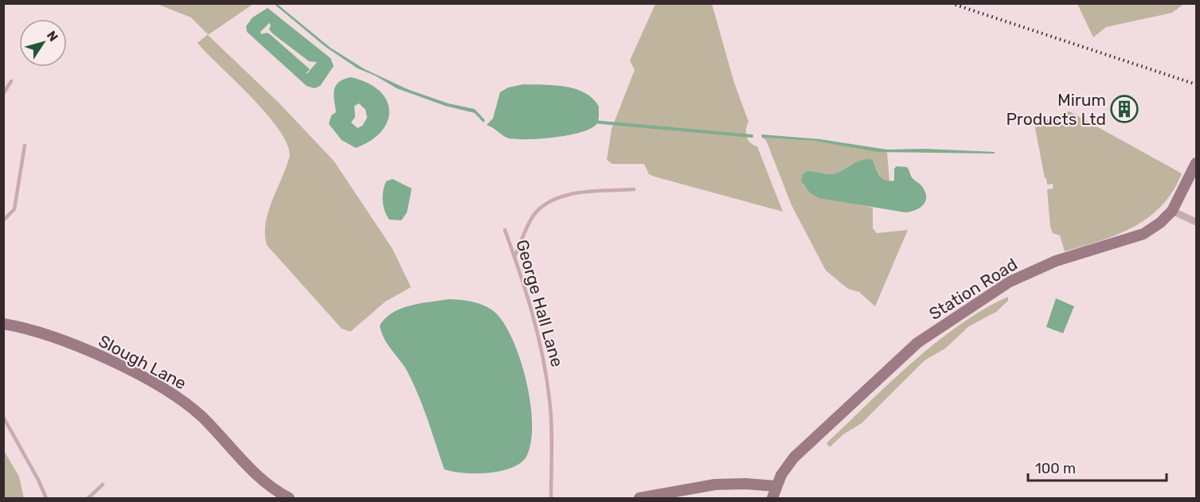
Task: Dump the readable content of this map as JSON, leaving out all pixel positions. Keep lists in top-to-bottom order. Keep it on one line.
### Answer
{"streets":{"main road":["Station Road","Slough Lane"],"lane":["George Hall Lane"]},"places":{"building":["Mirum Products Ltd"]},"scale_bar":"100 m","north":"top right"}
